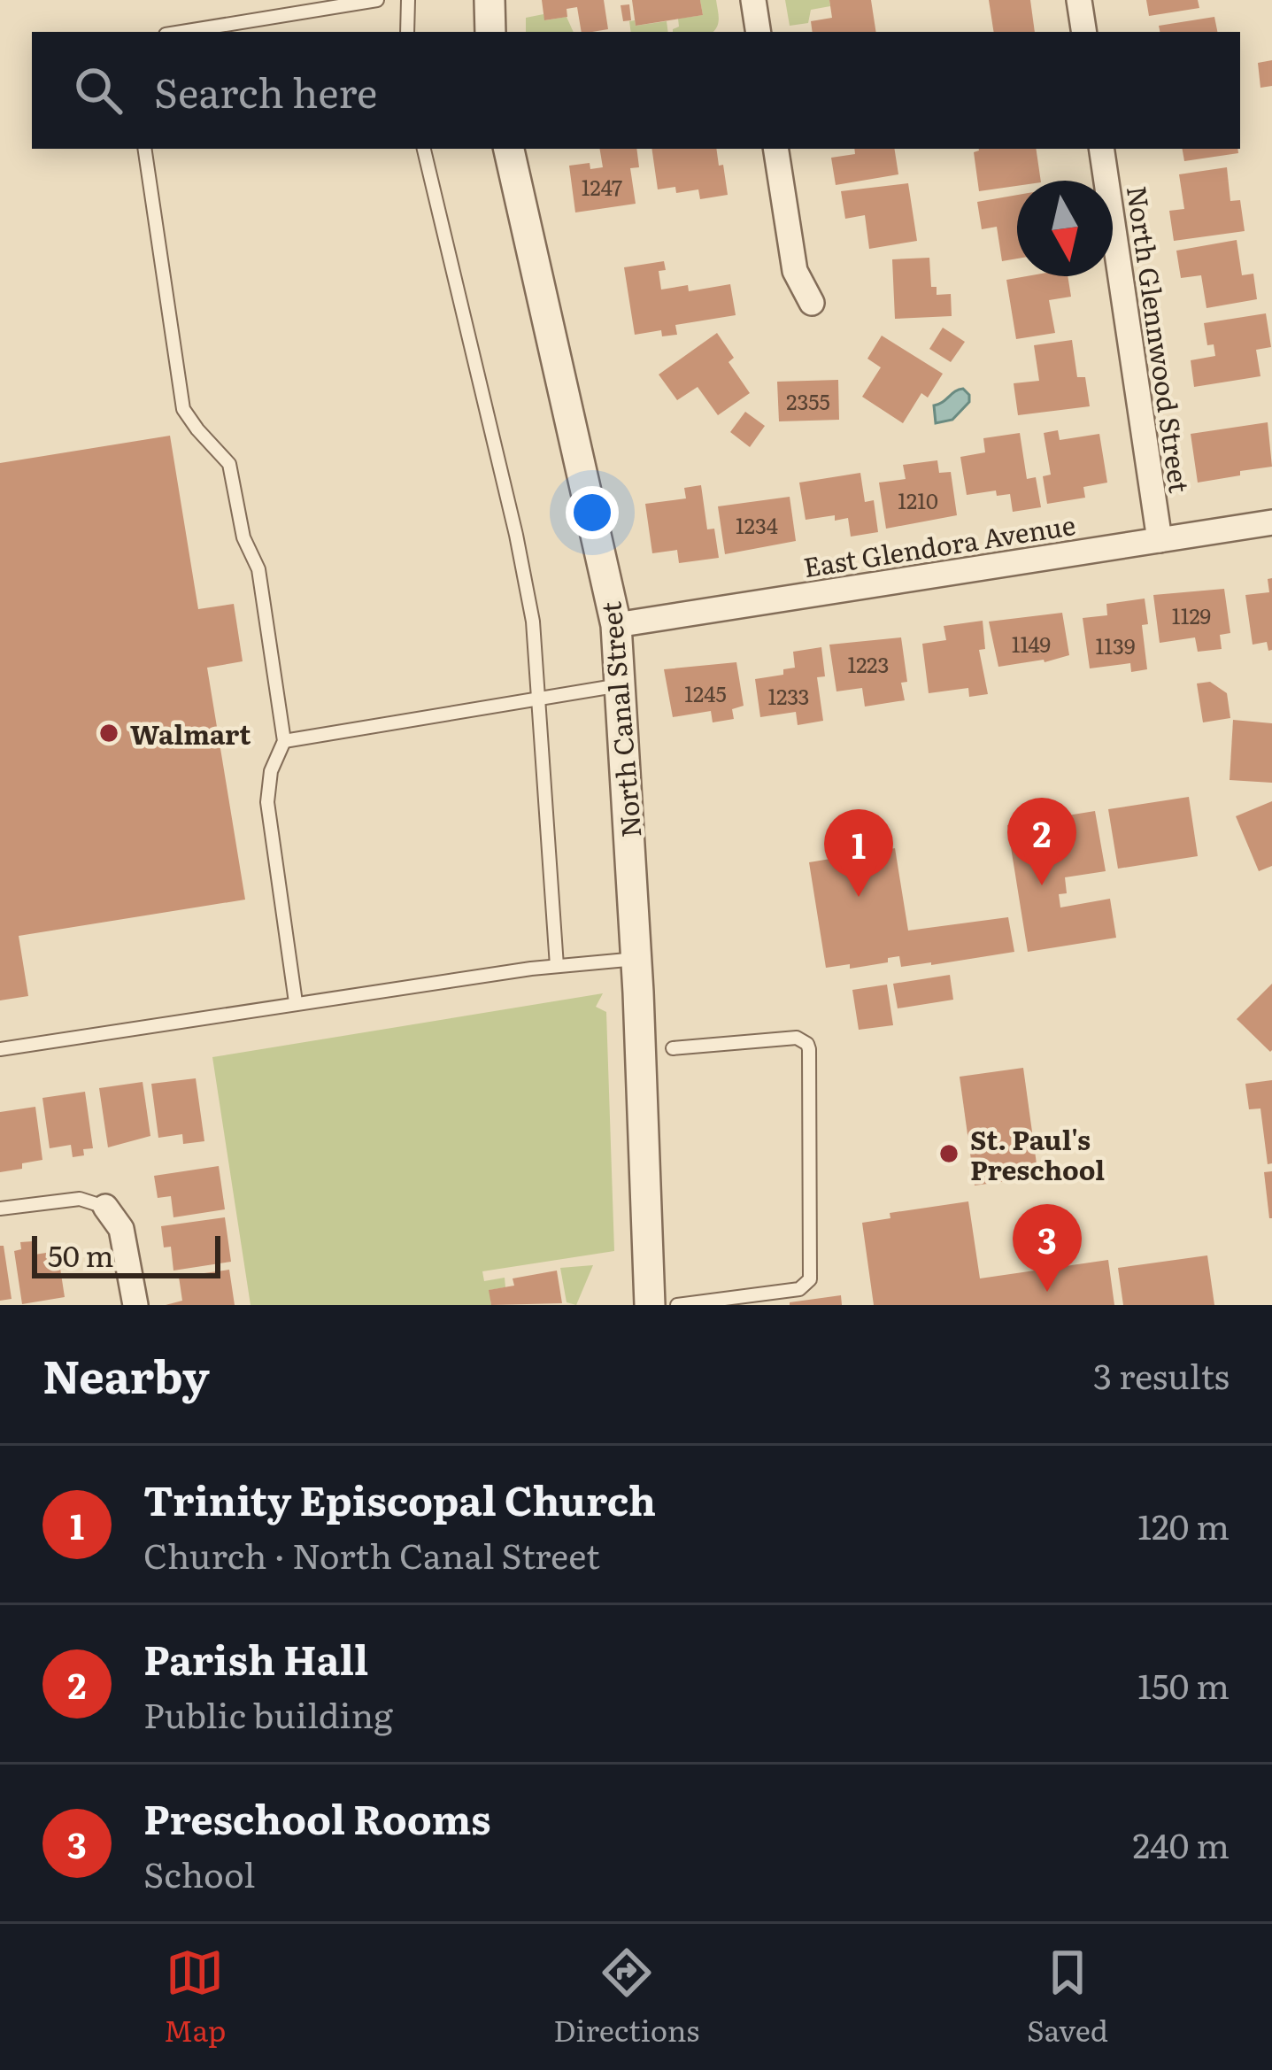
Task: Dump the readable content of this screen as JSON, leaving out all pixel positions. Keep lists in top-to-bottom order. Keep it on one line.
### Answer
{"streets":{"street":["North Glennwood Street","East Glendora Avenue","North Canal Street"]},"crossings":[["North Glennwood Street","East Glendora Avenue"],["East Glendora Avenue","North Canal Street"]],"places":["Walmart","St. Paul's Preschool"],"house_numbers":["1247","2355","1210","1234","1129","1149","1139","1223","1245","1233"],"scale_bar":"50 m","north":"bottom","page":{"search":"Search here","pins":["2","1","3"],"scale":"50 m","heading":["Nearby","3 results"],"list":[{"mark":"1","name":"Trinity Episcopal Church","note":"Church · North Canal Street","value":"120 m"},{"mark":"2","name":"Parish Hall","note":"Public building","value":"150 m"},{"mark":"3","name":"Preschool Rooms","note":"School","value":"240 m"}],"nav":["Map","Directions","Saved"]}}
